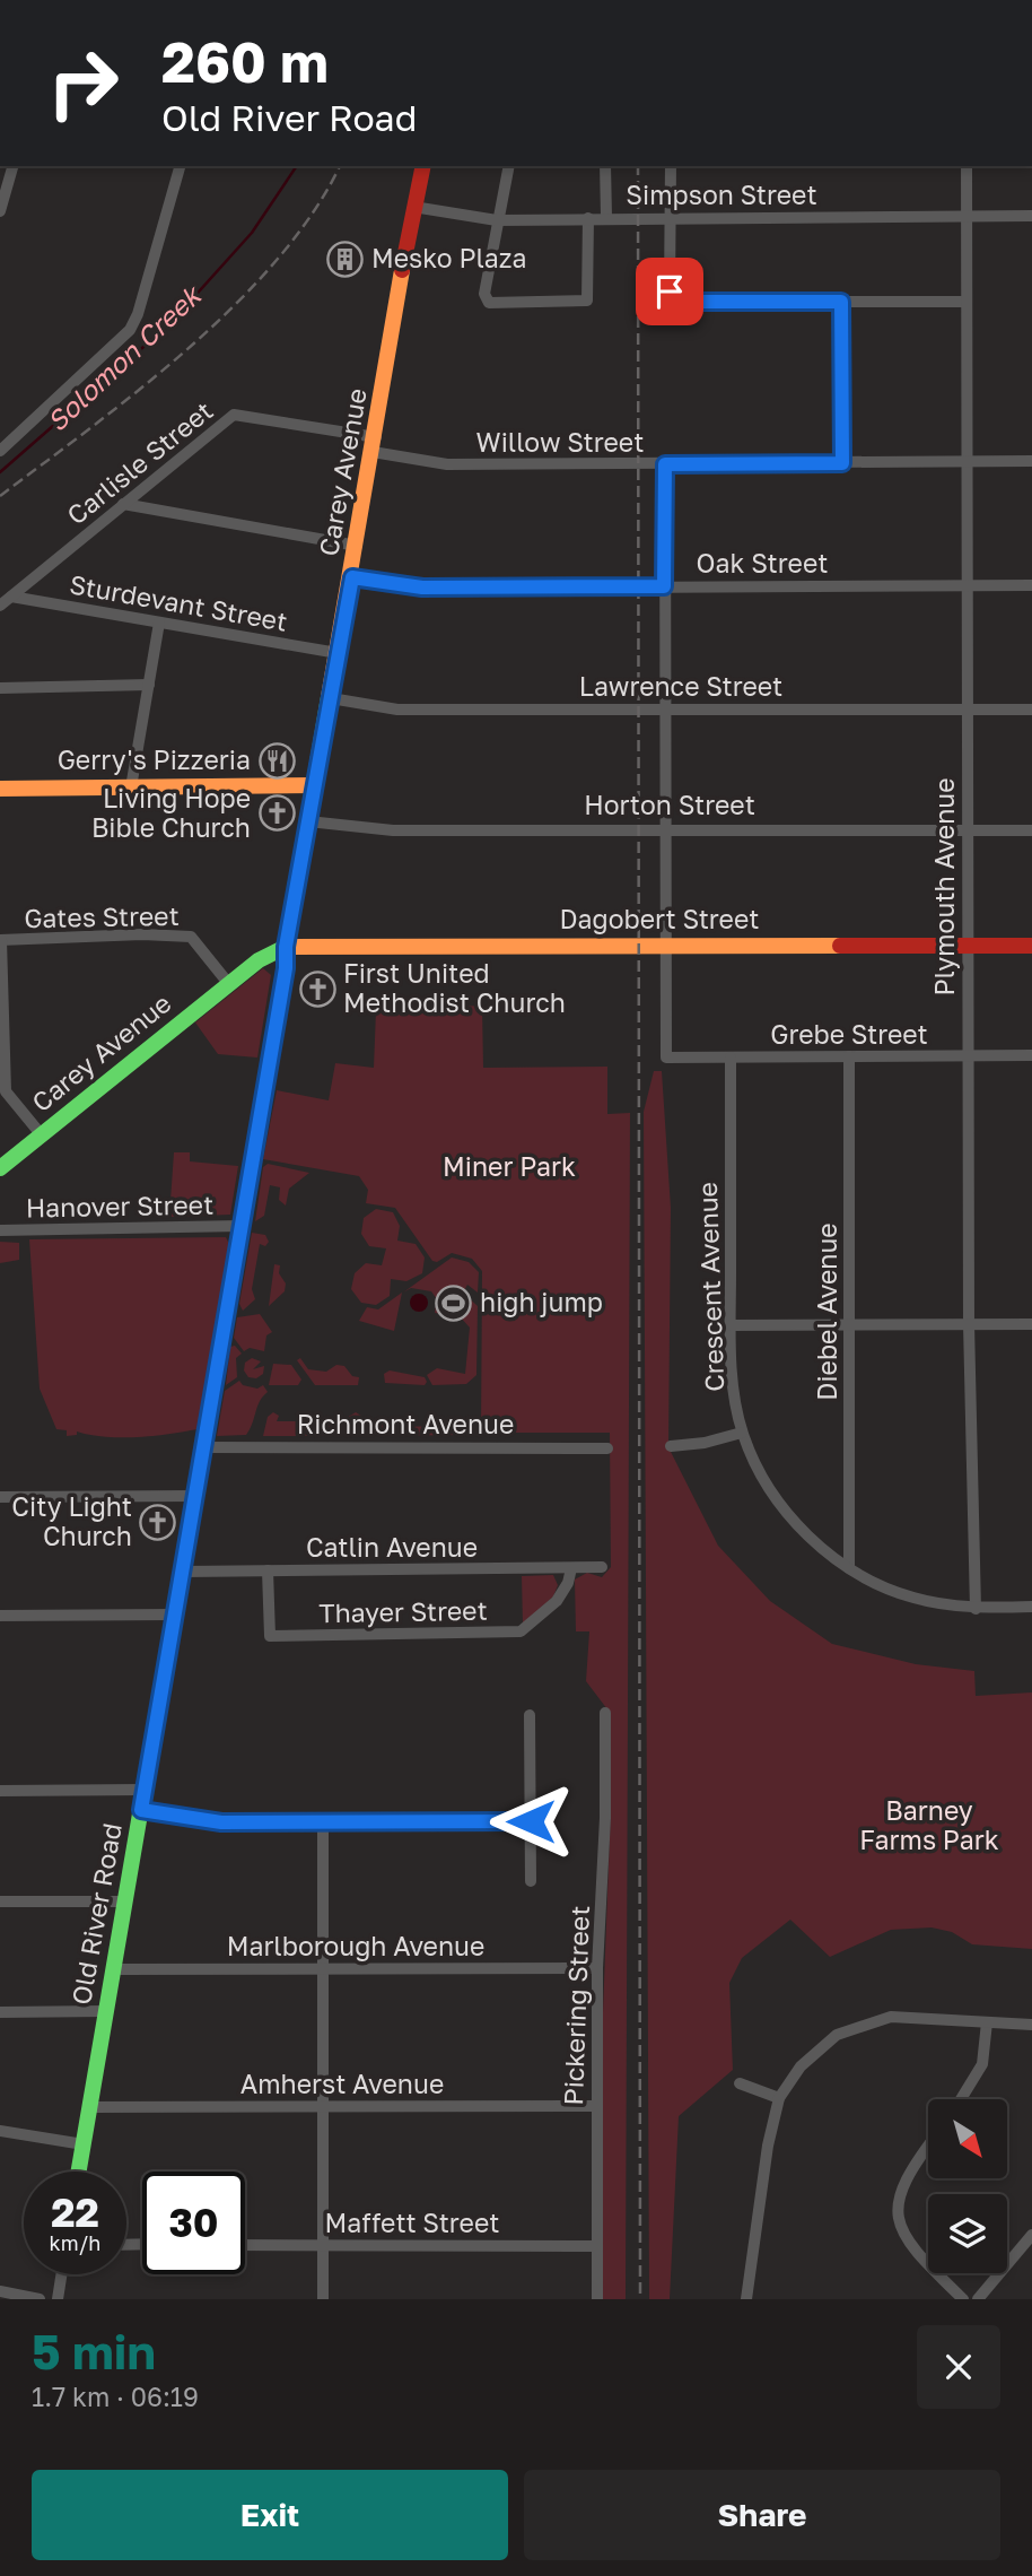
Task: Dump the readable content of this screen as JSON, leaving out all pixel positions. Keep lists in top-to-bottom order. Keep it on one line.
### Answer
{"streets":{"street":["Simpson Street","Willow Street","Carlisle Street","Carey Avenue","Oak Street","Sturdevant Street","Lawrence Street","Horton Street","Plymouth Avenue","Gates Street","Dagobert Street","Grebe Street","Hanover Street","Crescent Avenue","Diebel Avenue","Richmont Avenue","Catlin Avenue","Thayer Street","Old River Road","Marlborough Avenue","Pickering Street","Amherst Avenue","Maffett Street"]},"crossings":[["Simpson Street","Carey Avenue"],["Simpson Street","Plymouth Avenue"],["Willow Street","Carlisle Street"],["Willow Street","Carey Avenue"],["Willow Street","Plymouth Avenue"],["Carlisle Street","Carey Avenue"],["Carlisle Street","Sturdevant Street"],["Carey Avenue","Oak Street"],["Carey Avenue","Sturdevant Street"],["Carey Avenue","Lawrence Street"],["Carey Avenue","Horton Street"],["Carey Avenue","Gates Street"],["Carey Avenue","Dagobert Street"],["Carey Avenue","Old River Road"],["Oak Street","Plymouth Avenue"],["Lawrence Street","Plymouth Avenue"],["Horton Street","Plymouth Avenue"],["Plymouth Avenue","Dagobert Street"],["Plymouth Avenue","Grebe Street"],["Plymouth Avenue","Crescent Avenue"],["Dagobert Street","Grebe Street"],["Dagobert Street","Old River Road"],["Grebe Street","Crescent Avenue"],["Grebe Street","Diebel Avenue"],["Hanover Street","Old River Road"],["Crescent Avenue","Diebel Avenue"],["Richmont Avenue","Old River Road"],["Catlin Avenue","Thayer Street"],["Catlin Avenue","Old River Road"],["Old River Road","Marlborough Avenue"],["Old River Road","Amherst Avenue"],["Marlborough Avenue","Pickering Street"],["Pickering Street","Amherst Avenue"],["Pickering Street","Maffett Street"]],"water":["Solomon Creek"],"parks":["Miner Park","Barney Farms Park"],"places":{"building":["Mesko Plaza"],"restaurant":["Gerry's Pizzeria"],"church":["Living Hope Bible Church","First United Methodist Church","City Light Church"],"sports":["high jump"]},"north":"bottom right","page":{"turn":["260 m","Old River Road"],"speed":"22 km/h","limit":"30","heading":["5 min","1.7 km · 06:19"],"buttons":["Exit","Share"]}}
